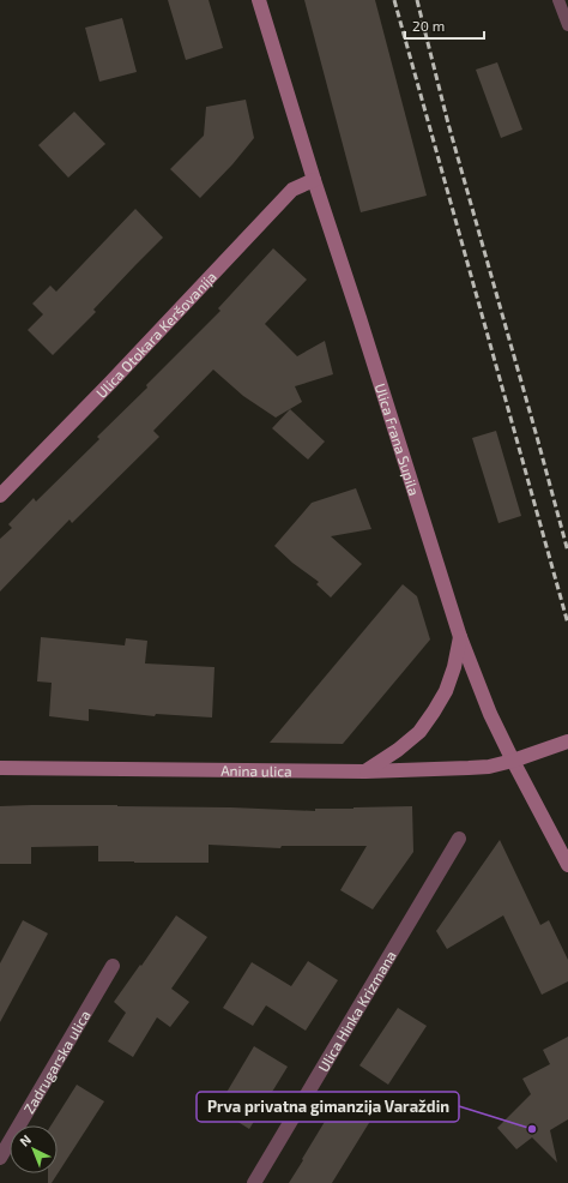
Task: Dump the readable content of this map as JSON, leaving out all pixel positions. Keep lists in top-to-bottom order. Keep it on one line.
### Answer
{"streets":{"main road":["Ulica Otokara Keršovanija","Ulica Frana Supila","Anina ulica"],"street":["Ulica Hinka Krizmana","Zadrugarska ulica"]},"crossings":[["Ulica Otokara Keršovanija","Ulica Frana Supila"],["Ulica Frana Supila","Anina ulica"]],"places":["Prva privatna gimanzija Varaždin"],"scale_bar":"20 m","north":"top left"}
